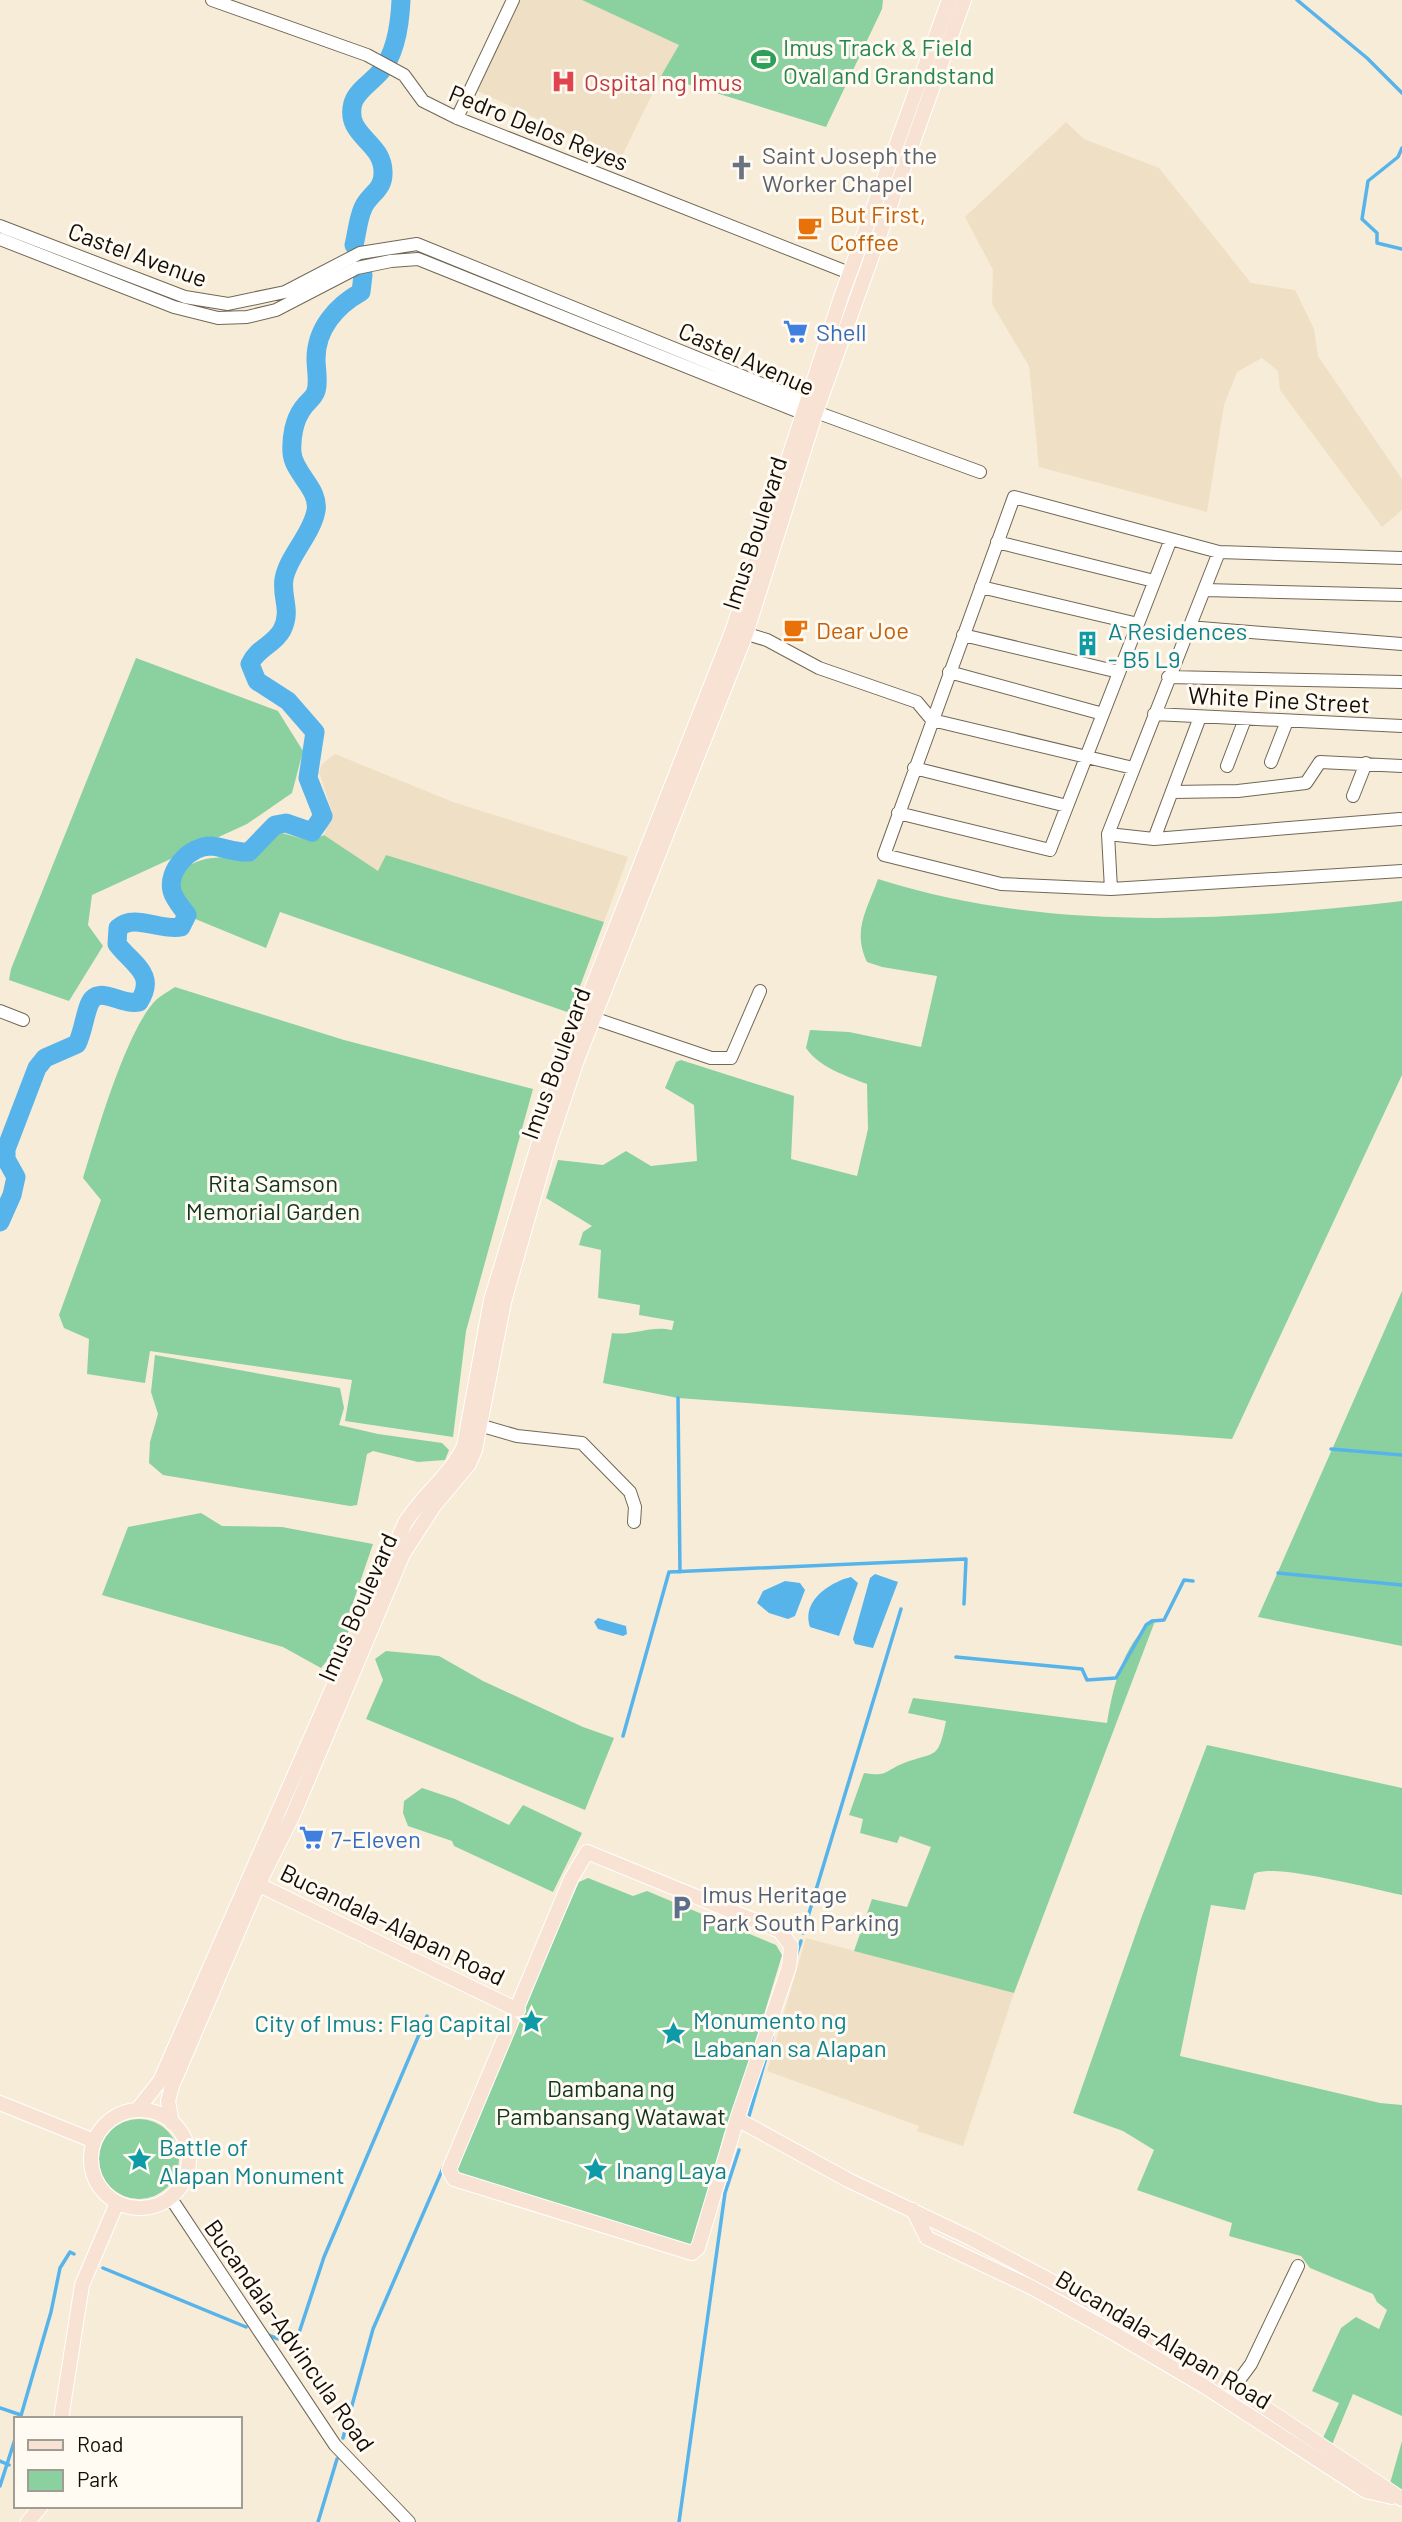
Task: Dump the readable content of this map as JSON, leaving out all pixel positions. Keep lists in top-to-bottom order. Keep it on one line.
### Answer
{"streets":{"main road":["Imus Boulevard","Bucandala-Alapan Road"],"street":["Pedro Delos Reyes","Castel Avenue","White Pine Street","Bucandala-Advincula Road"]},"crossings":[["Pedro Delos Reyes","Imus Boulevard"],["Castel Avenue","Imus Boulevard"],["Imus Boulevard","Bucandala-Alapan Road"],["Imus Boulevard","Bucandala-Advincula Road"]],"parks":["Rita Samson Memorial Garden","Dambana ng Pambansang Watawat"],"places":{"sports":["Imus Track & Field Oval and Grandstand"],"hospital":["Ospital ng Imus"],"church":["Saint Joseph the Worker Chapel"],"cafe":["But First, Coffee","Dear Joe"],"supermarket":["Shell","7-Eleven"],"building":["A Residences - B5 L9"],"parking":["Imus Heritage Park South Parking"],"place":["City of Imus: Flag Capital","Monumento ng Labanan sa Alapan","Battle of Alapan Monument","Inang Laya"]},"legend":["Road","Park"]}
